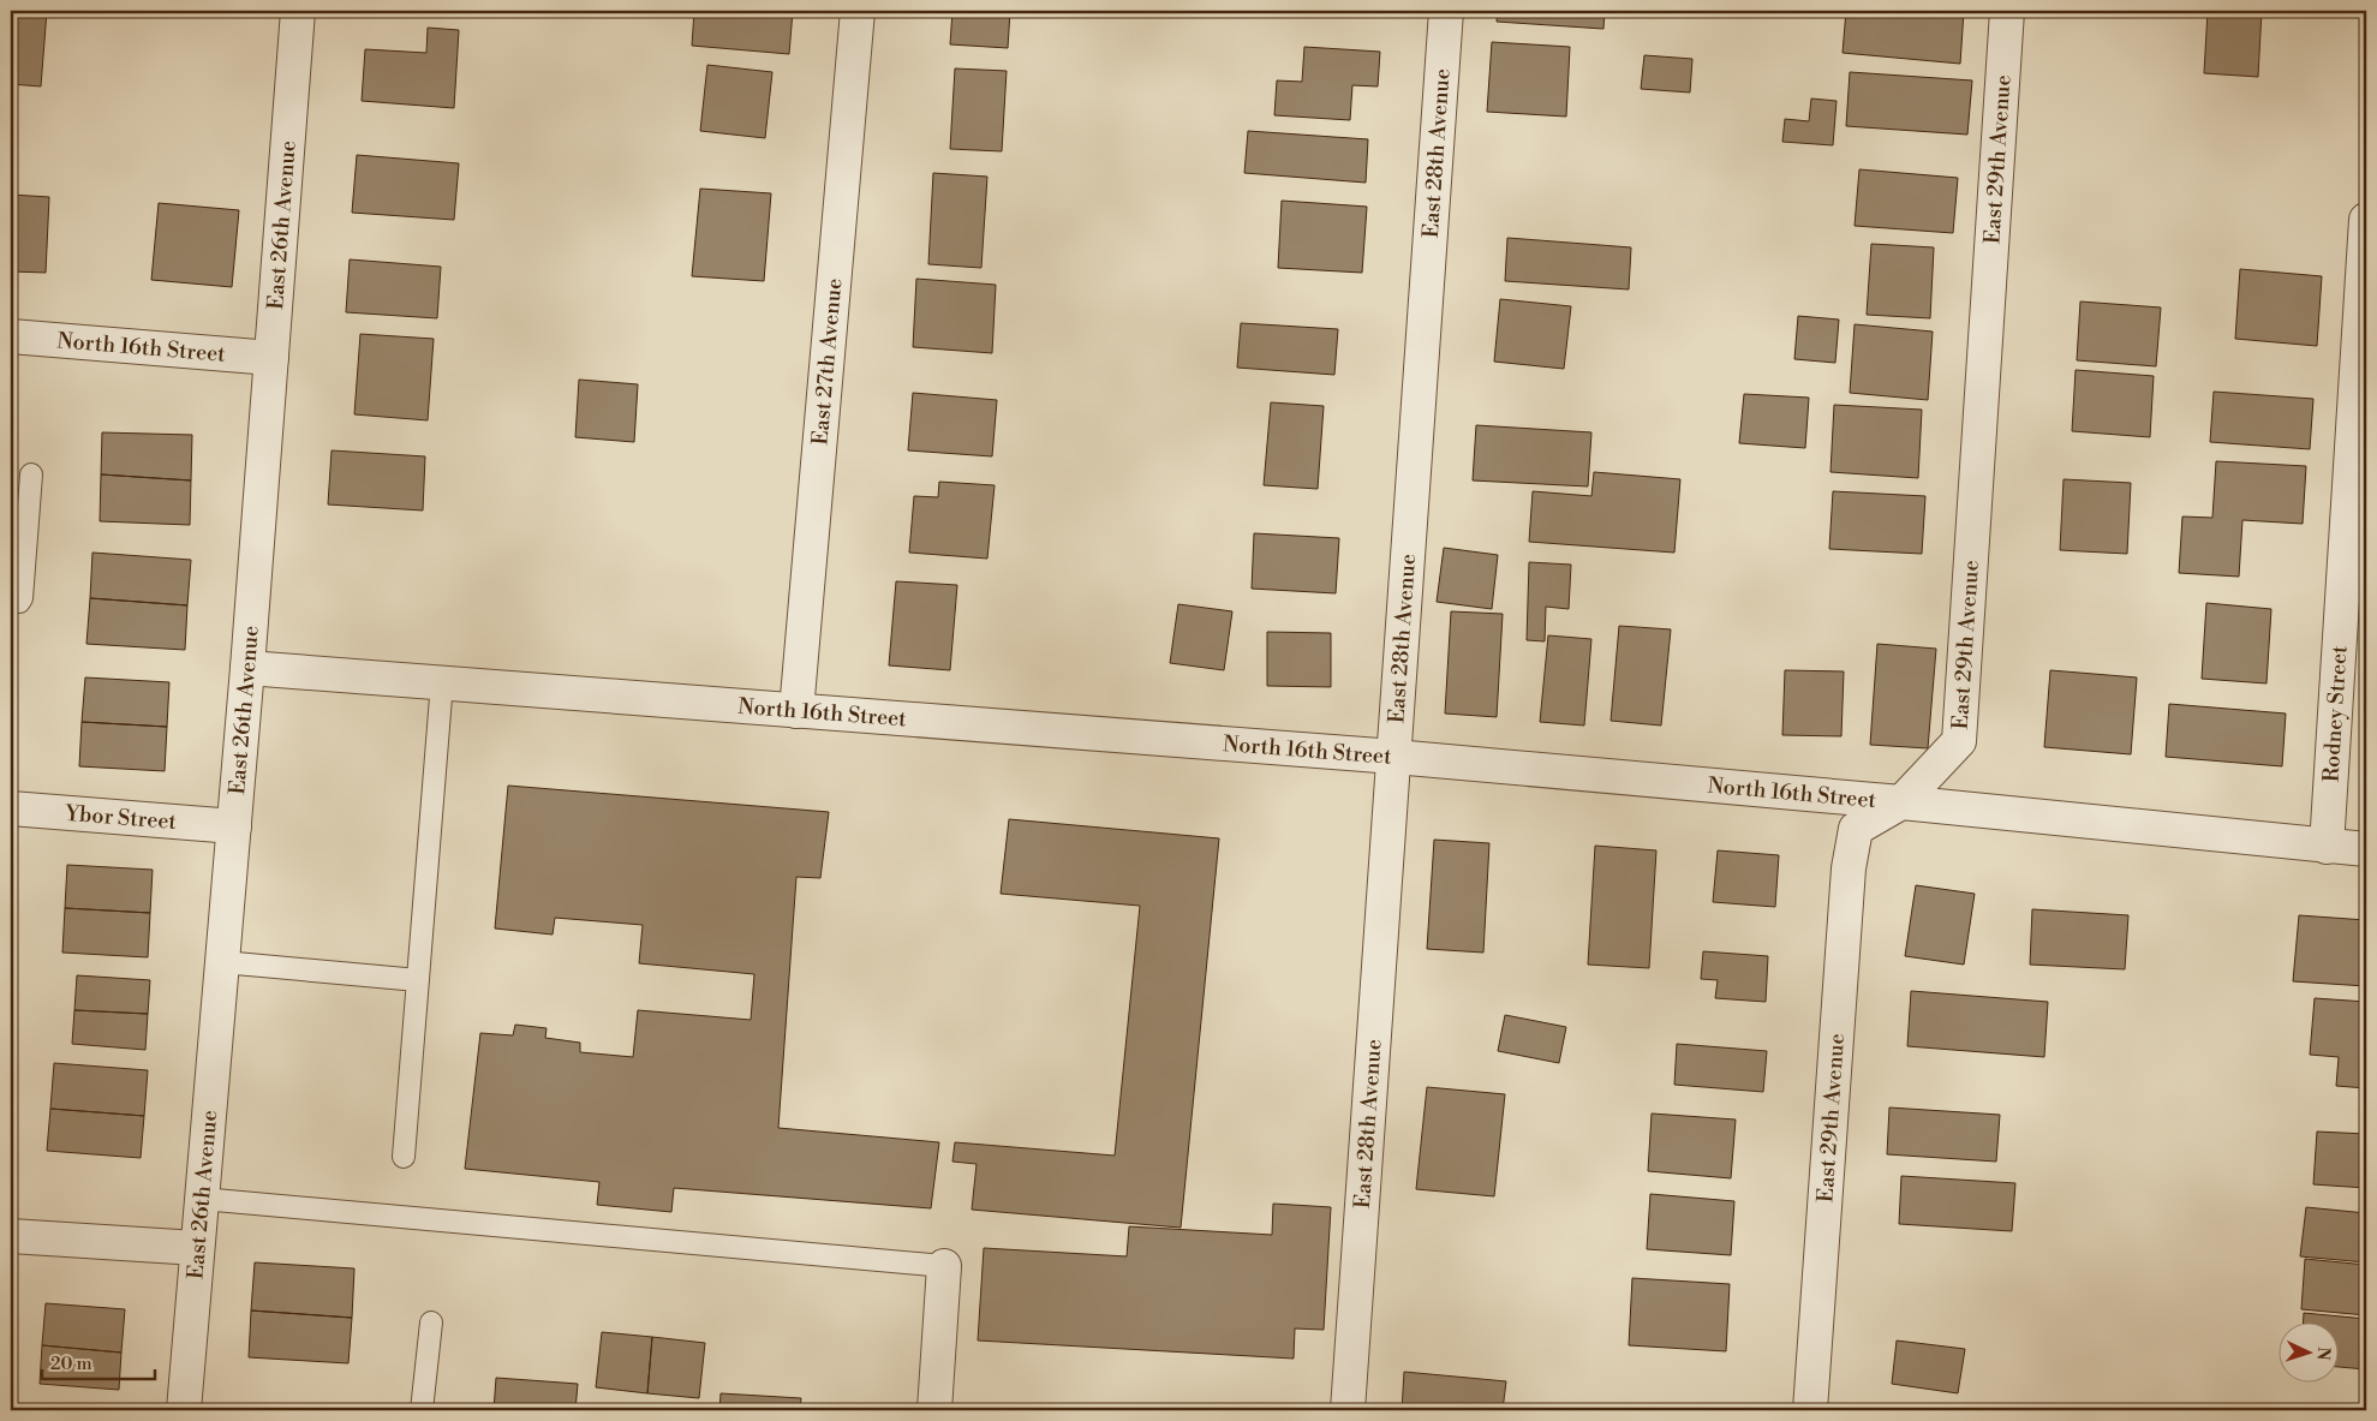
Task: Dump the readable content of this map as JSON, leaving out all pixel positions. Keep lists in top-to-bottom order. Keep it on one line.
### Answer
{"streets":{"street":["East 28th Avenue","East 29th Avenue","East 26th Avenue","North 16th Street","East 27th Avenue","Rodney Street","Ybor Street"]},"crossings":[["East 28th Avenue","North 16th Street"],["East 29th Avenue","North 16th Street"],["East 26th Avenue","North 16th Street"],["East 26th Avenue","Ybor Street"],["North 16th Street","East 27th Avenue"],["North 16th Street","Rodney Street"]],"scale_bar":"20 m","north":"right"}
